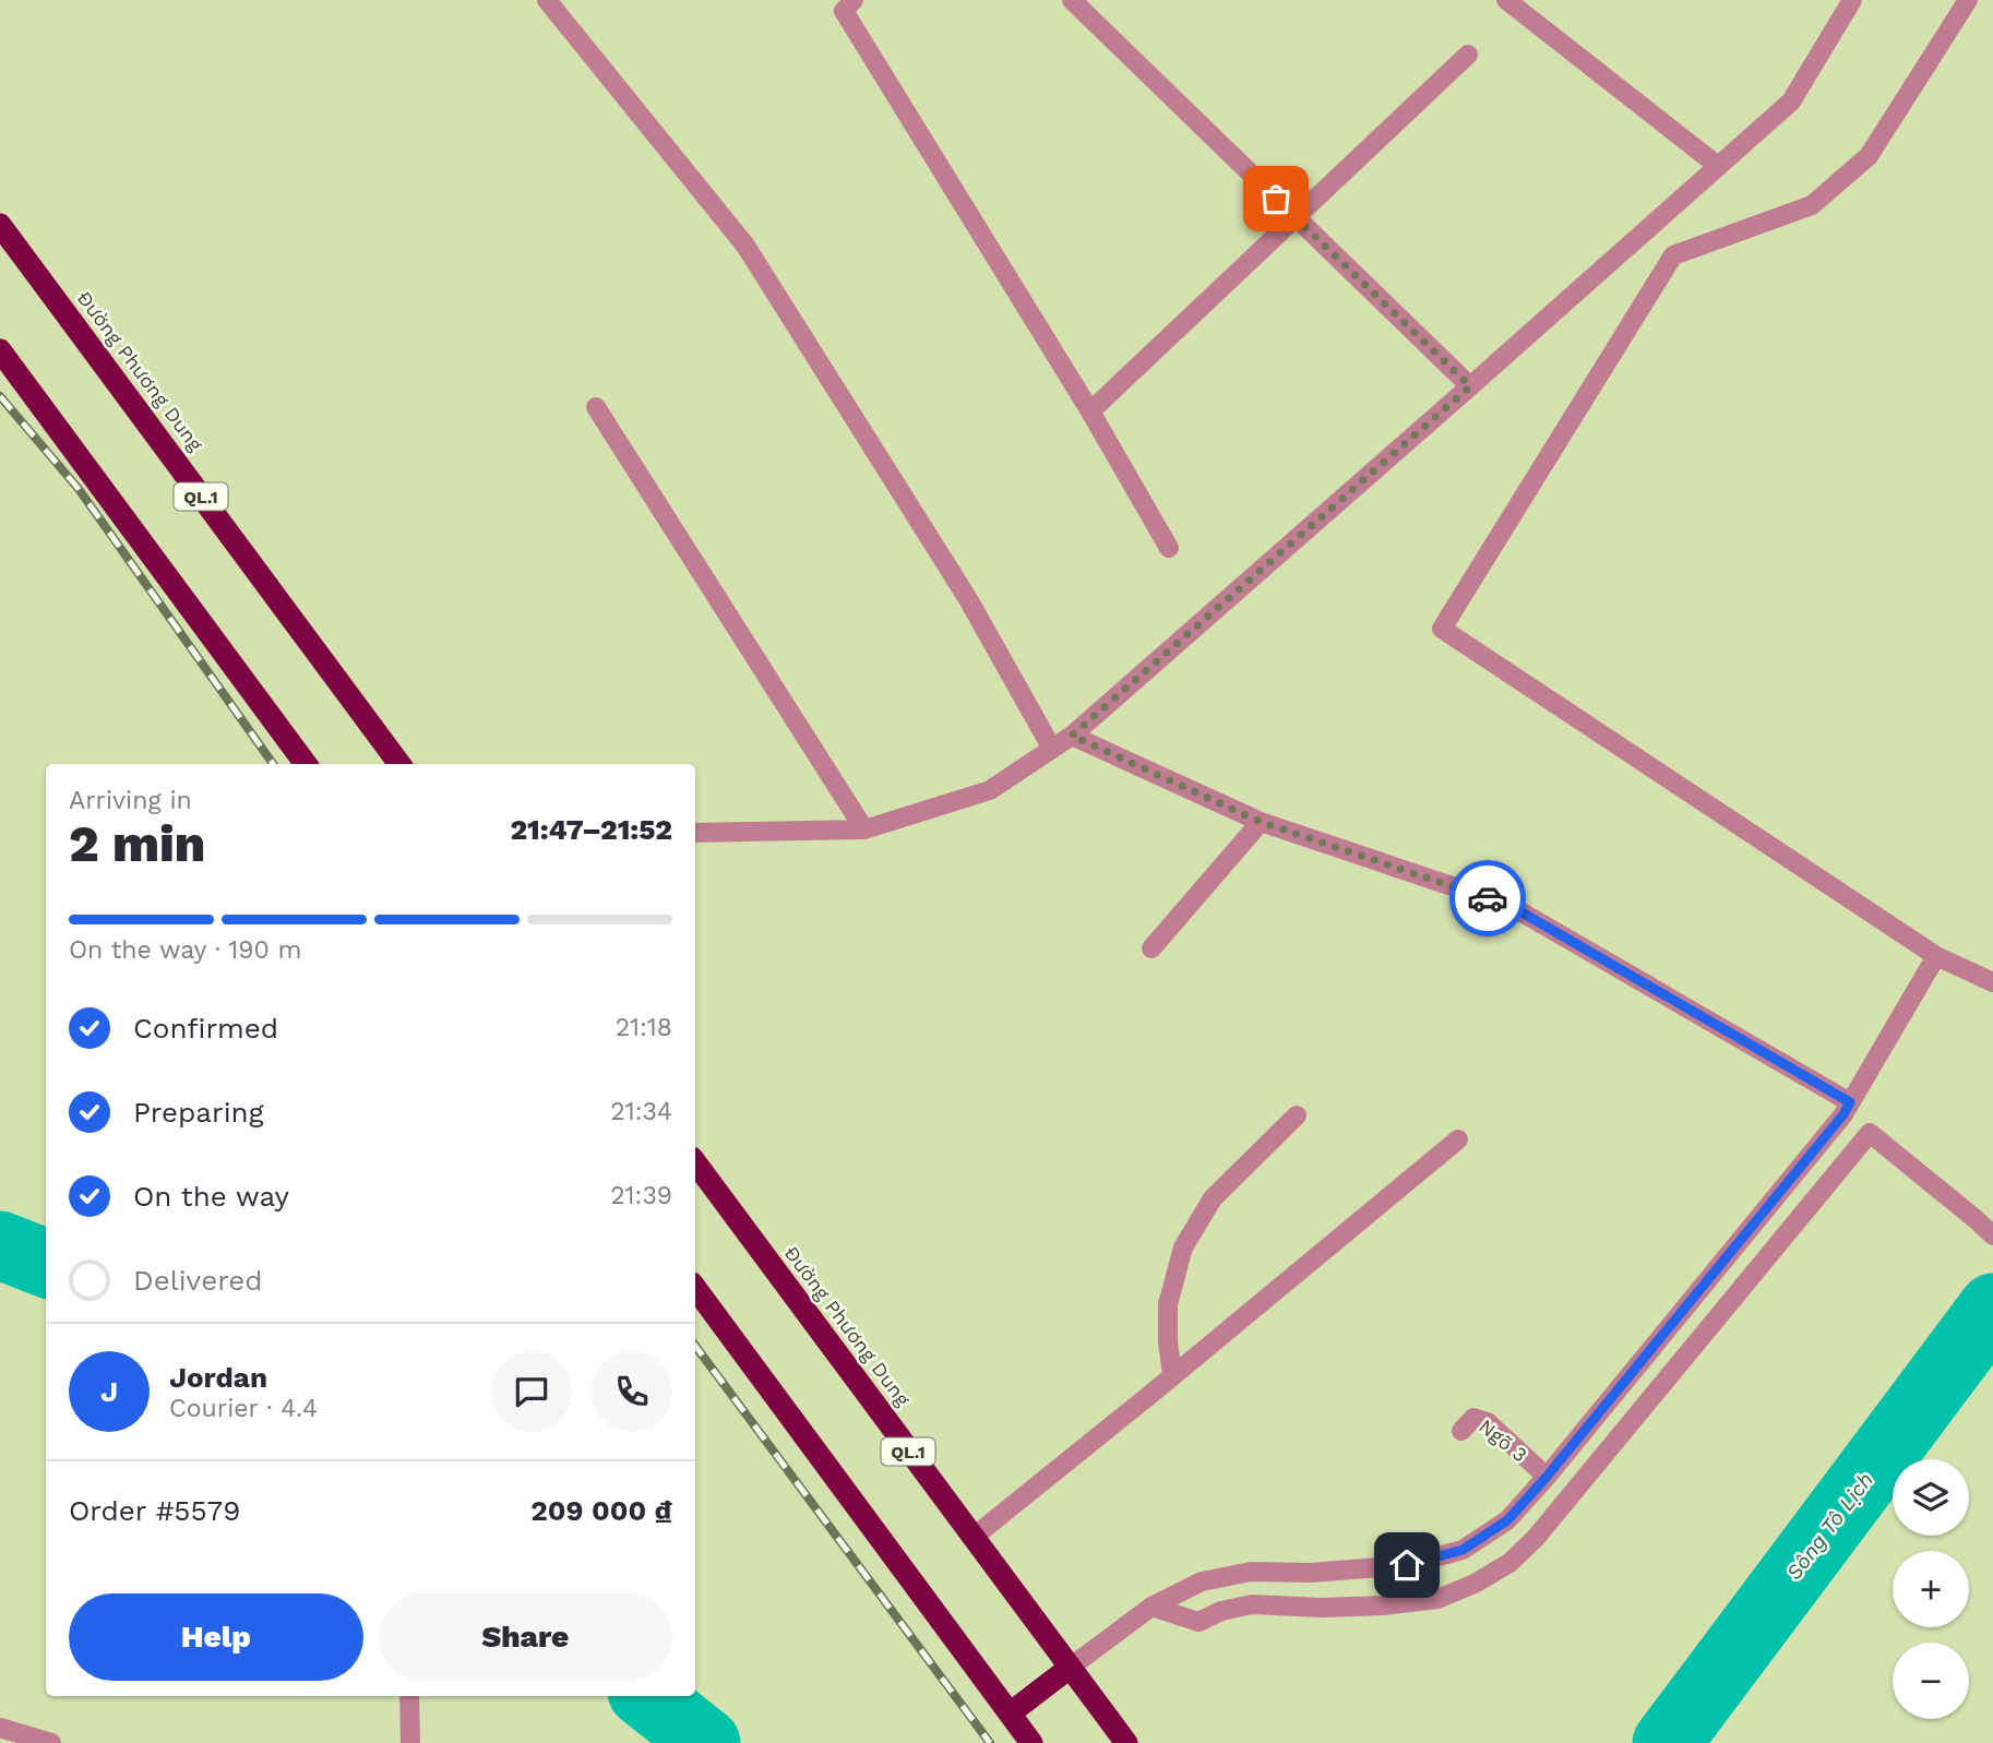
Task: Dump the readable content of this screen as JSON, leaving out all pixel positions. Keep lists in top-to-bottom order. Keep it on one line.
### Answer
{"streets":{"highway":["Đường Phương Dung","QL.1"],"street":["Ngõ 3"]},"water":["Sông Tô Lịch"],"page":{"heading":["2 min","Arriving in","21:47–21:52"],"panel":["Jordan","Courier · 4.4","Order #5579","209 000 ₫"],"bar":"On the way · 190 m","list":[["Confirmed","21:18"],["Preparing","21:34"],["On the way","21:39"],"Delivered"],"round":"J","map_buttons":["+","−"],"buttons":["Help","Share"]}}
